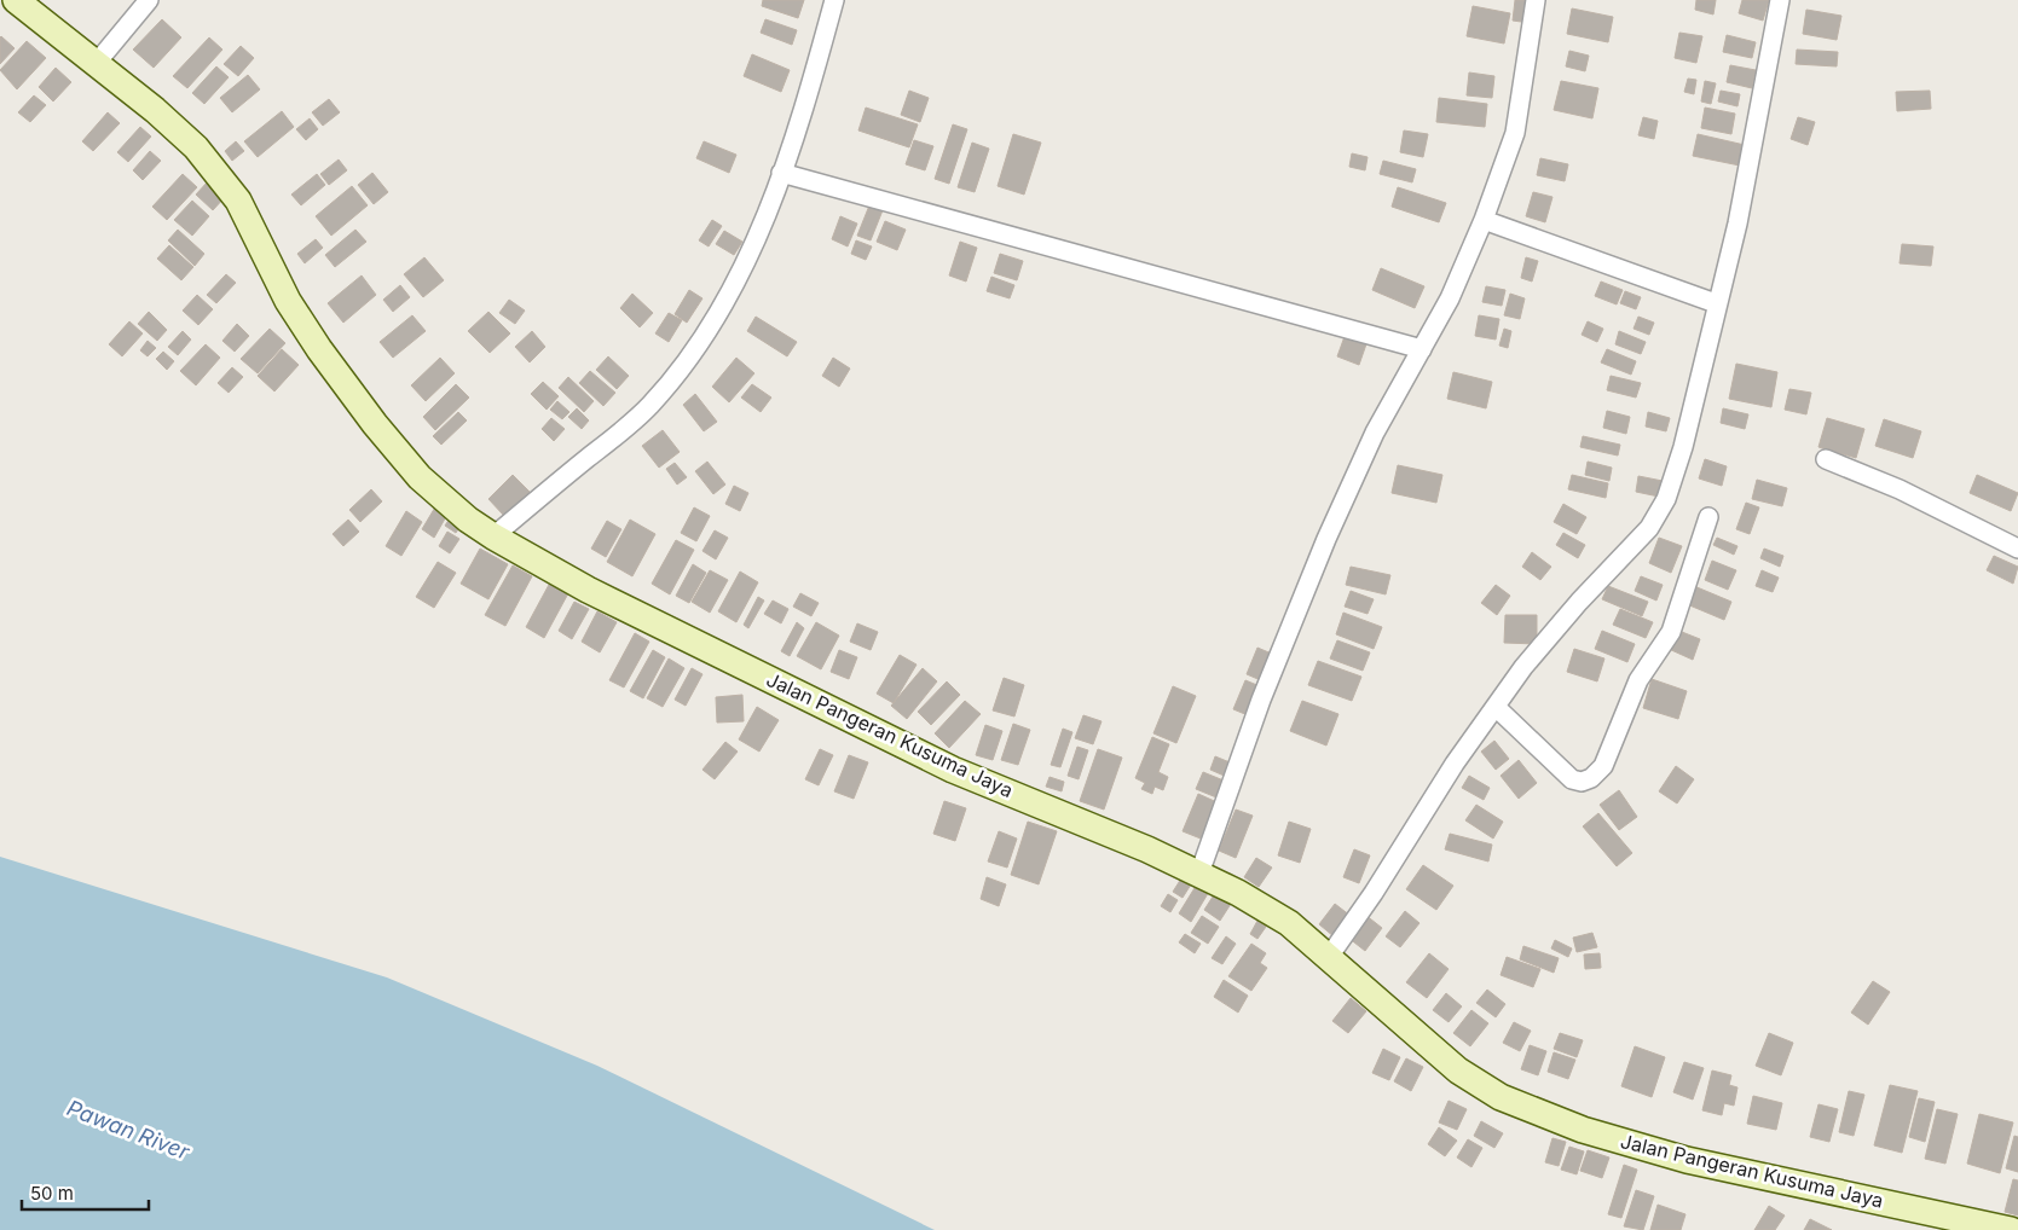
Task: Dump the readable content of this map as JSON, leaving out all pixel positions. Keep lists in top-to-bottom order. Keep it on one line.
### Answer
{"streets":{"street":["Jalan Pangeran Kusuma Jaya"]},"water":["Pawan River"],"scale_bar":"50 m"}
